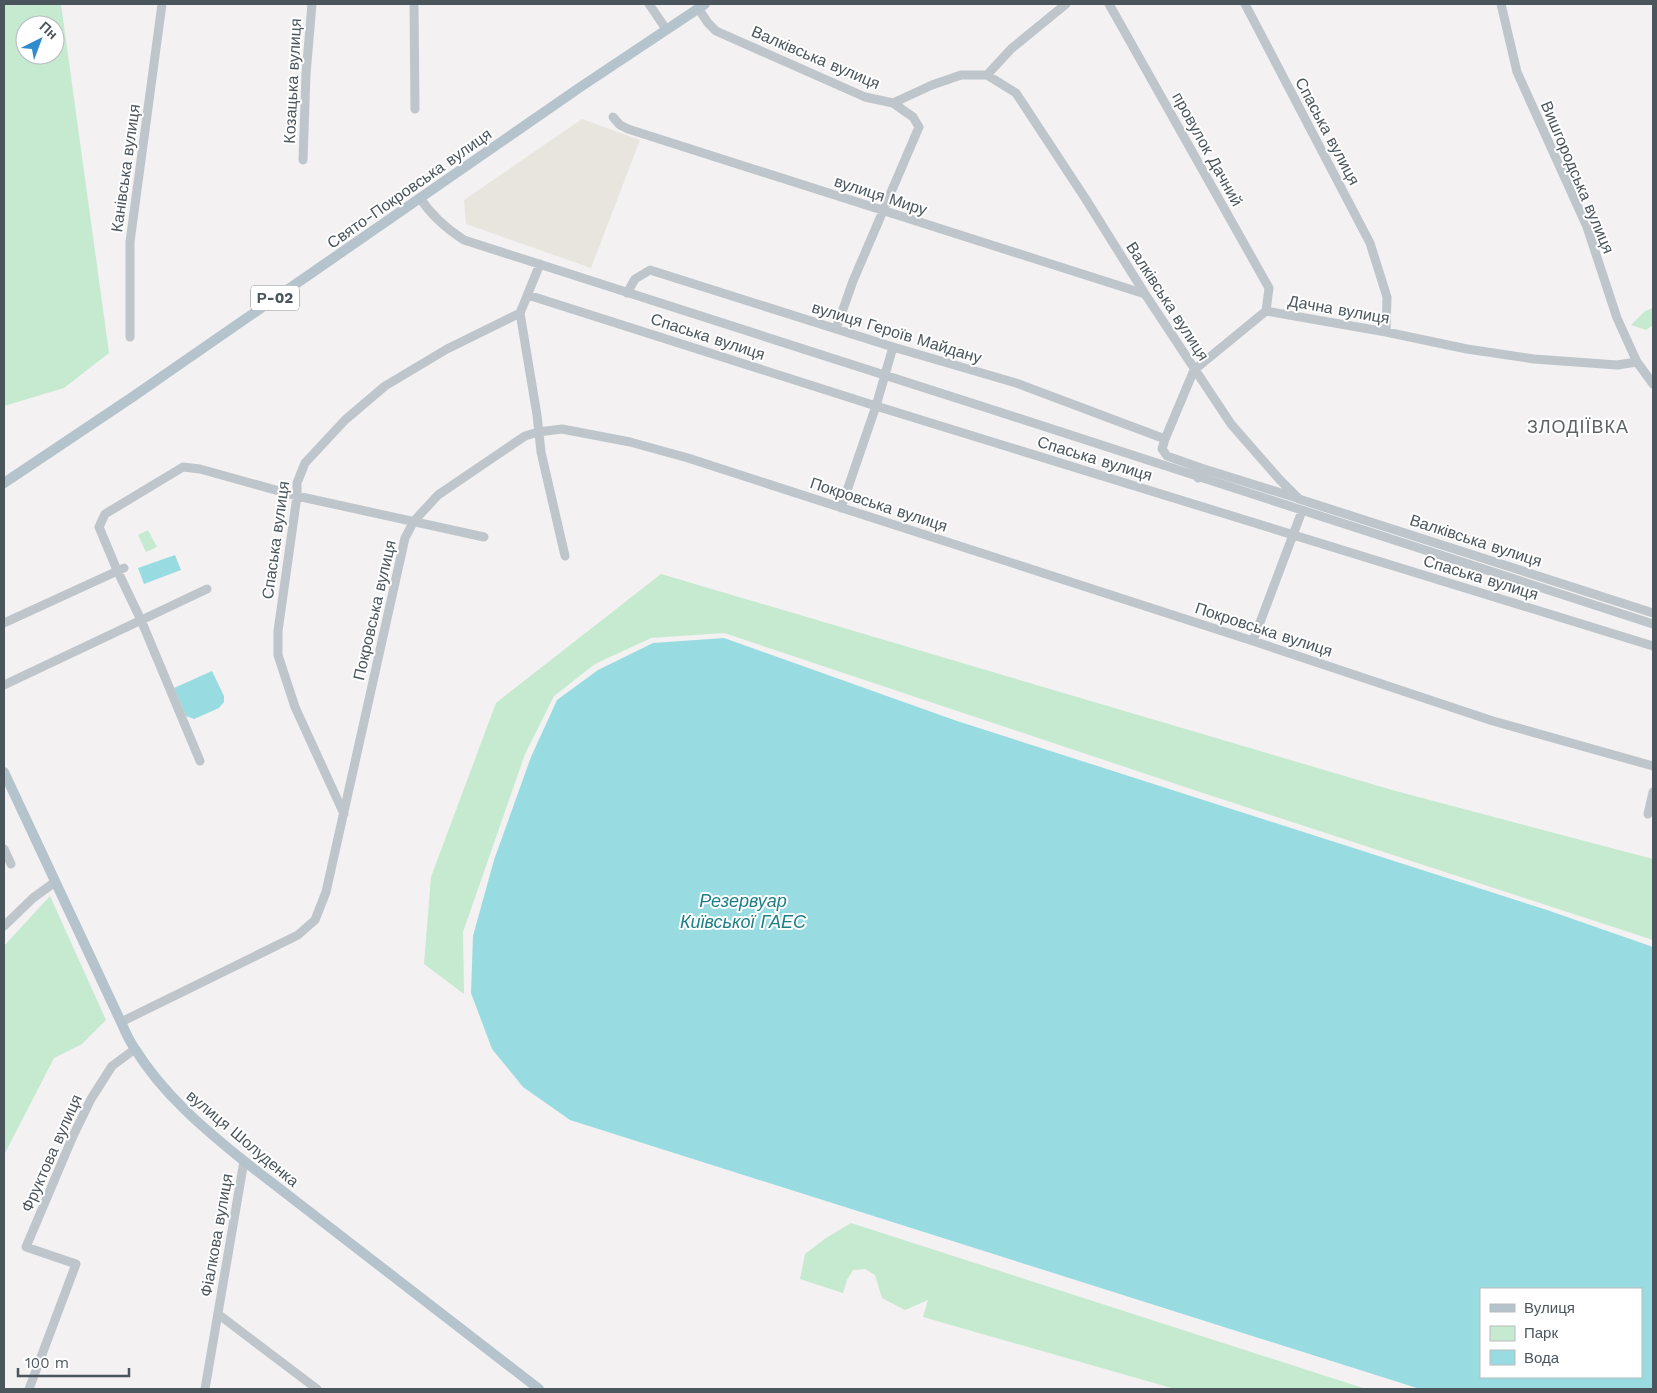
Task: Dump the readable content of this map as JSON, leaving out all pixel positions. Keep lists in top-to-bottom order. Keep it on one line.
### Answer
{"streets":{"main road":["Свято-Покровська вулиця","Р-02","вулиця Шолуденка"],"street":["Валківська вулиця","Козацька вулиця","Спаська вулиця","провулок Дачний","Канівська вулиця","Вишгородська вулиця","вулиця Миру","Дачна вулиця","вулиця Героїв Майдану","Покровська вулиця","Фруктова вулиця","Фіалкова вулиця"]},"crossings":[["Валківська вулиця","Свято-Покровська вулиця"],["Валківська вулиця","вулиця Миру"],["Валківська вулиця","Дачна вулиця"],["Спаська вулиця","Свято-Покровська вулиця"],["Спаська вулиця","Дачна вулиця"],["Спаська вулиця","вулиця Героїв Майдану"],["Спаська вулиця","Покровська вулиця"],["провулок Дачний","Дачна вулиця"],["Вишгородська вулиця","Дачна вулиця"],["Дачна вулиця","вулиця Героїв Майдану"],["Покровська вулиця","вулиця Шолуденка"],["вулиця Шолуденка","Фруктова вулиця"],["вулиця Шолуденка","Фіалкова вулиця"]],"districts":["ЗЛОДІЇВКА"],"water":["Резервуар Київської ГАЕС"],"legend":["Вулиця","Парк","Вода"],"scale_bar":"100 m","north":"top right"}
